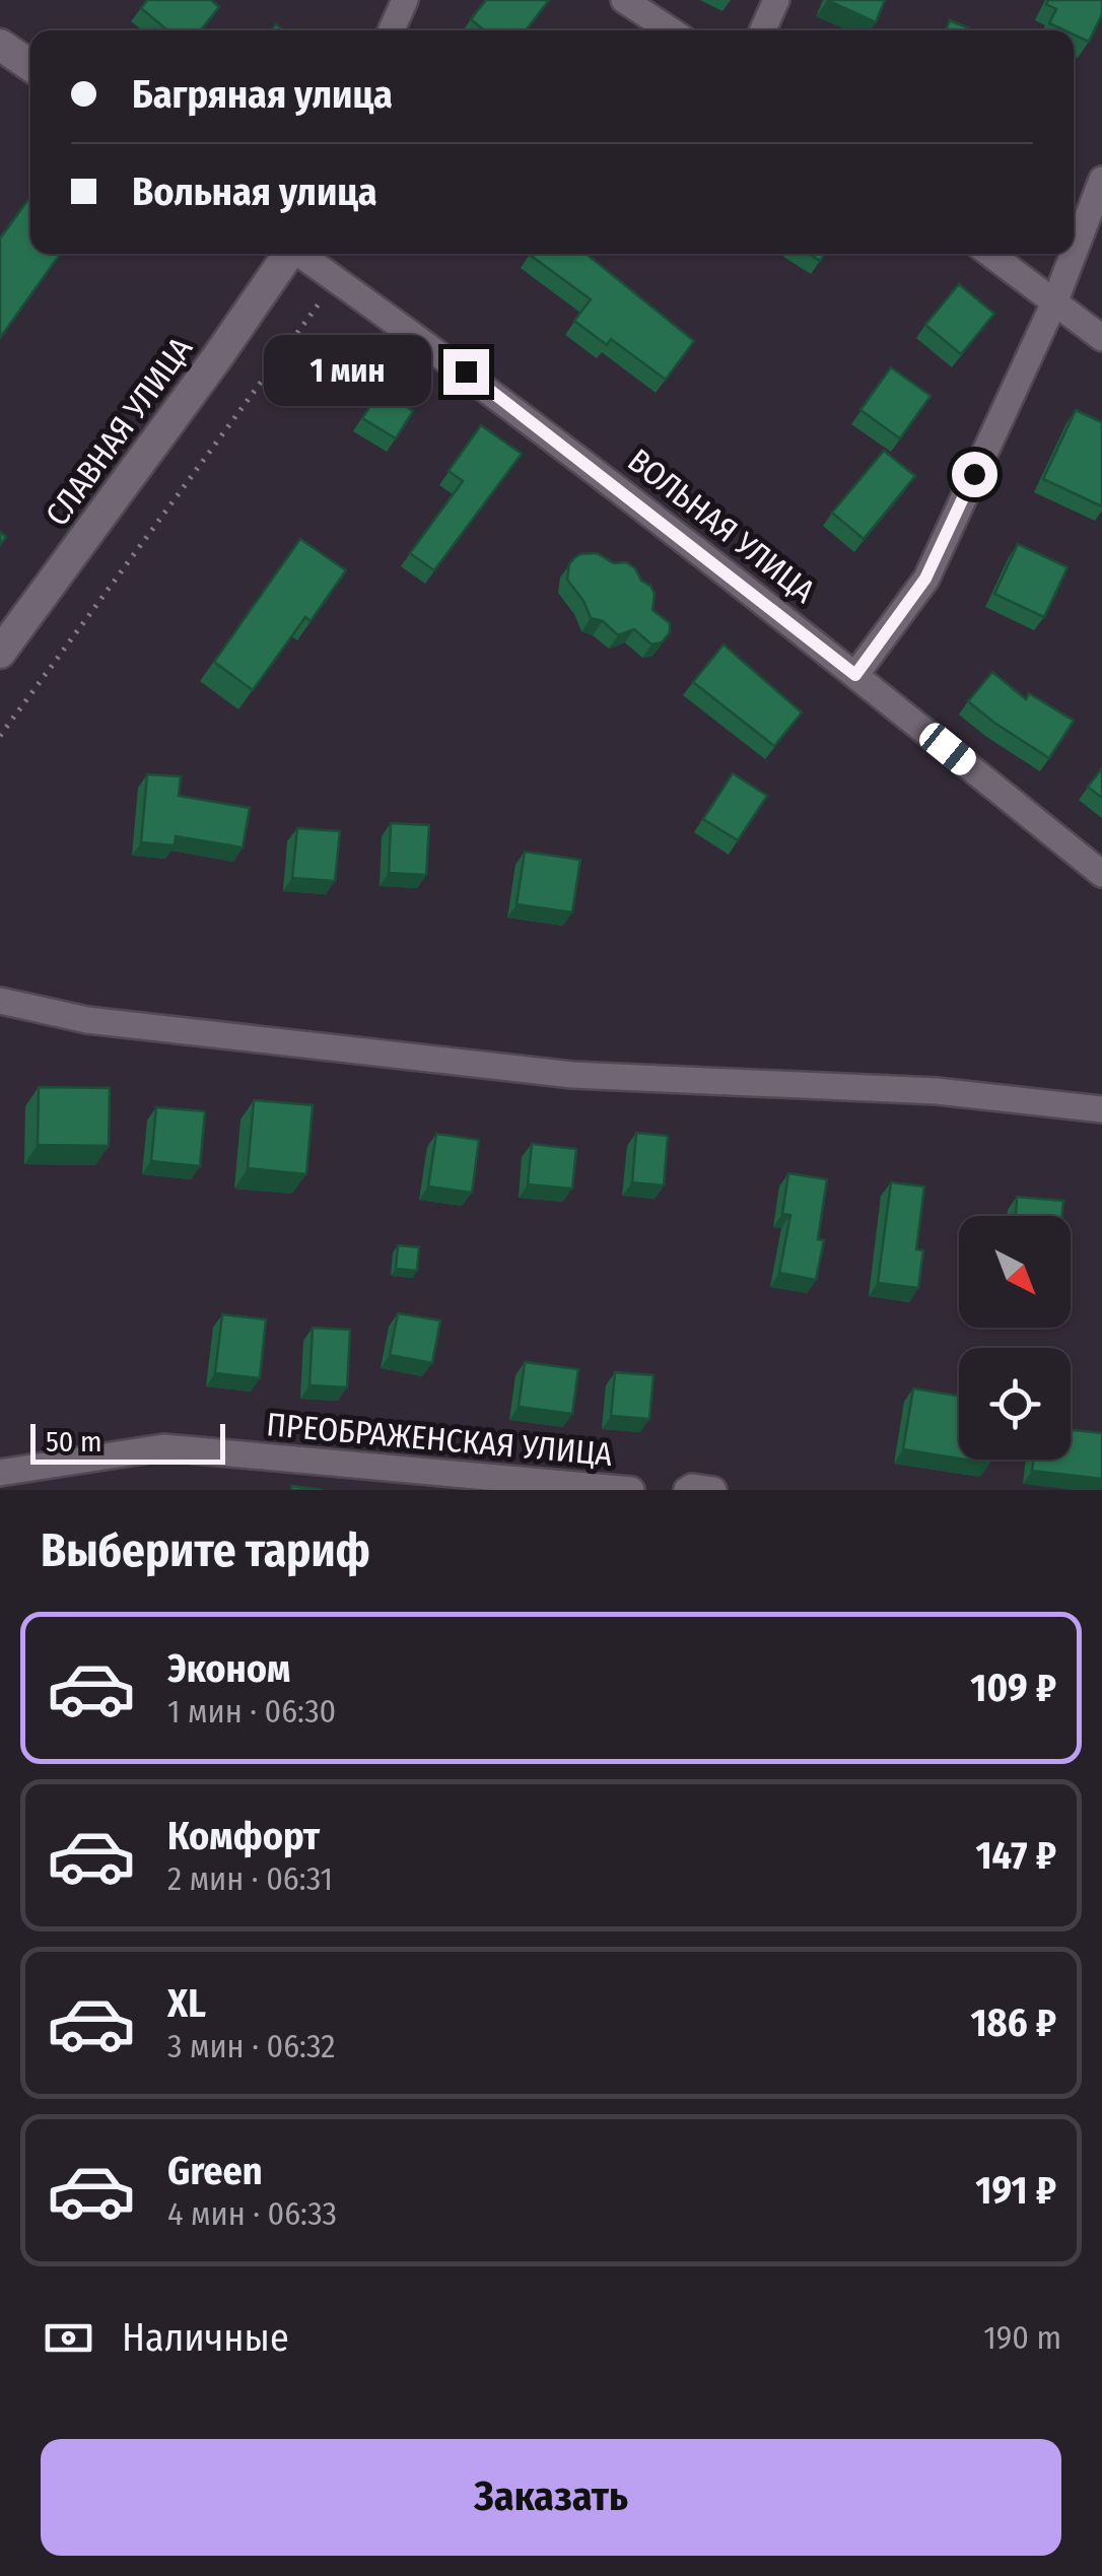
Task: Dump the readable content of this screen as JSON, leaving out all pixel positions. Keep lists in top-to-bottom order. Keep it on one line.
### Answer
{"streets":{"street":["СЛАВНАЯ УЛИЦА","ВОЛЬНАЯ УЛИЦА","ПРЕОБРАЖЕНСКАЯ УЛИЦА"]},"scale_bar":"50 m","north":"bottom right","page":{"banner":["Багряная улица","Вольная улица"],"bubble":"1 мин","scale":"50 m","heading":"Выберите тариф","list":[{"name":"Эконом","note":"1 мин · 06:30","value":"109 ₽"},{"name":"Комфорт","note":"2 мин · 06:31","value":"147 ₽"},{"name":"XL","note":"3 мин · 06:32","value":"186 ₽"},{"name":"Green","note":"4 мин · 06:33","value":"191 ₽"}],"pay":["Наличные","190 m"],"buttons":"Заказать"}}
